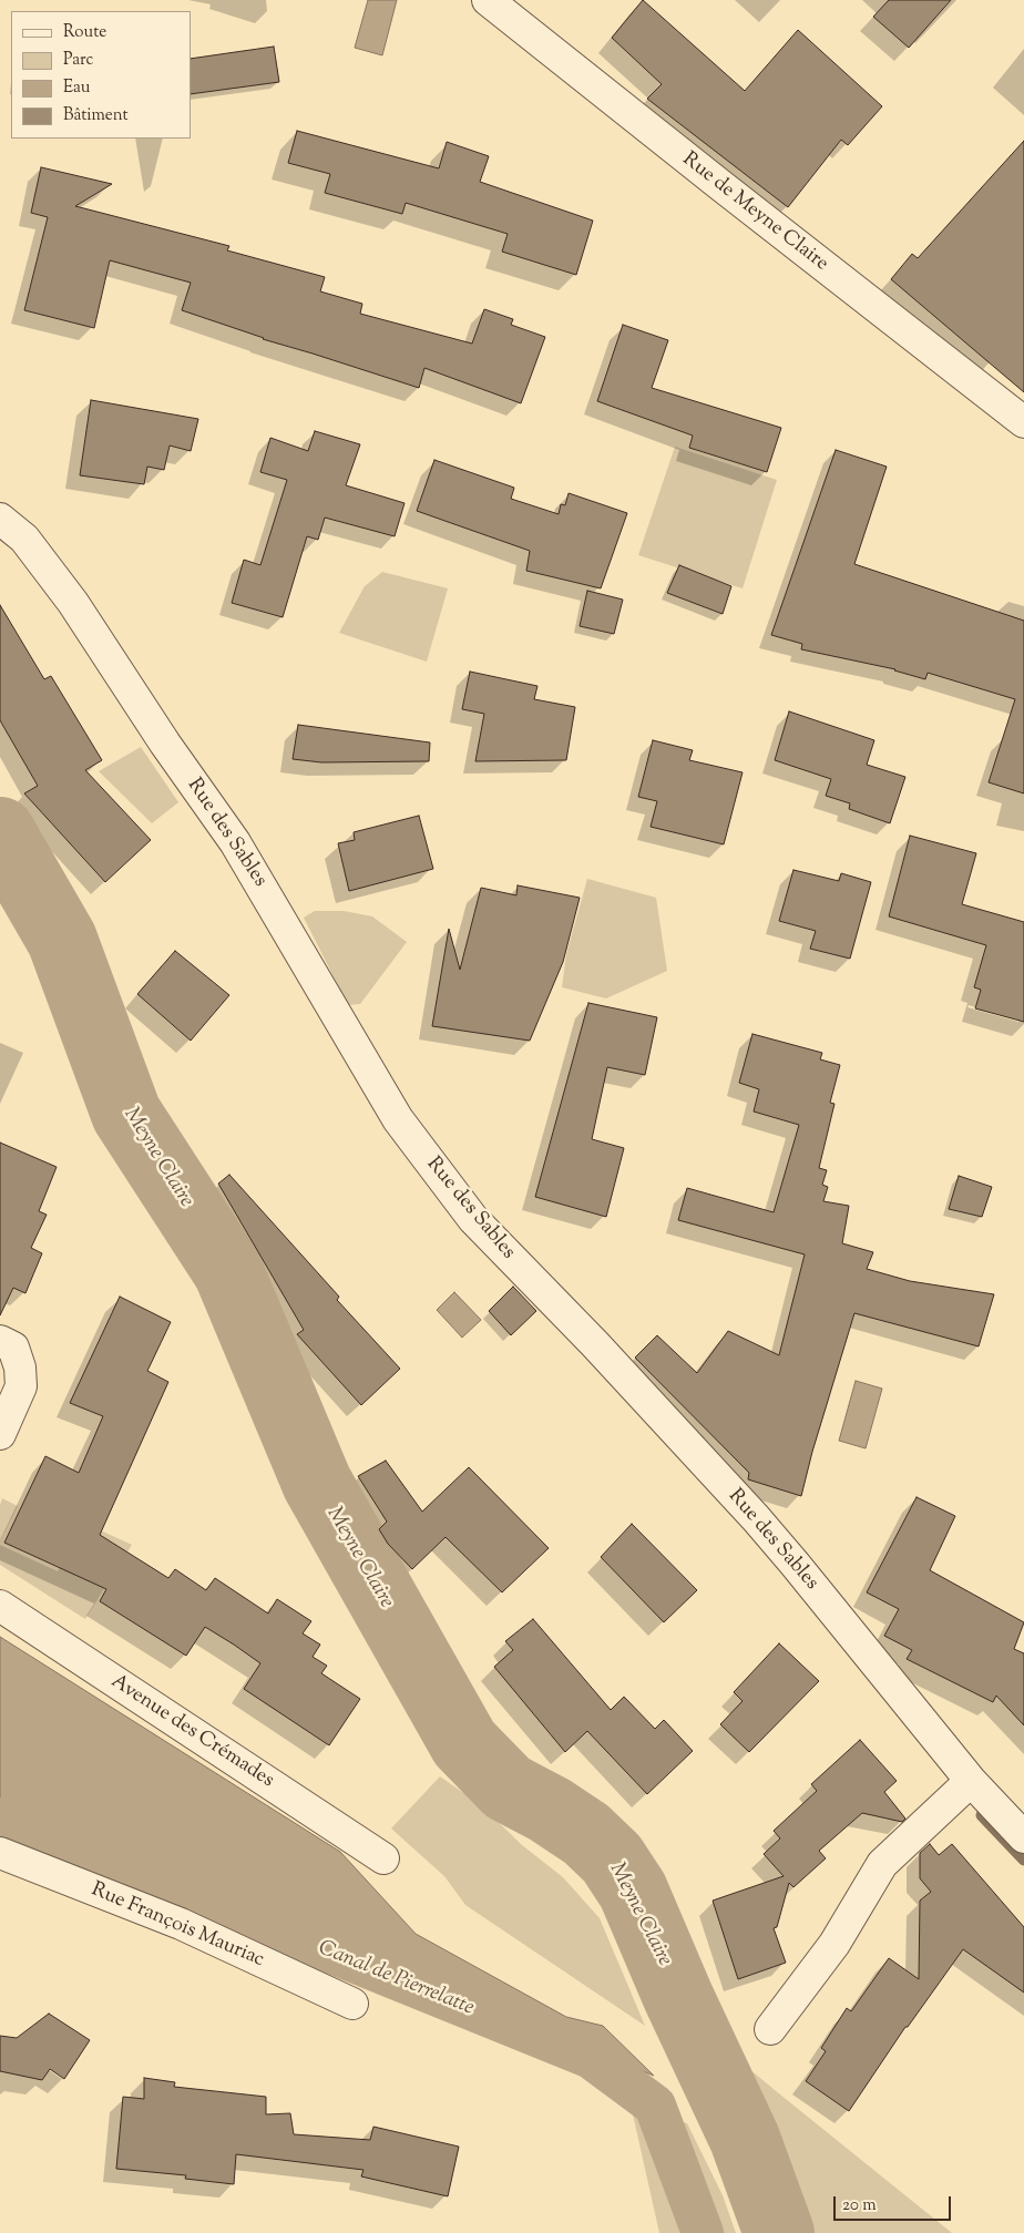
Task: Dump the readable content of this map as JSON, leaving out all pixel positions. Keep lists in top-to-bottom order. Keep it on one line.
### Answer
{"streets":{"street":["Rue de Meyne Claire","Rue des Sables","Avenue des Crémades","Rue François Mauriac"]},"water":["Meyne Claire","Canal de Pierrelatte"],"legend":["Route","Parc","Eau","Bâtiment"],"scale_bar":"20 m"}
